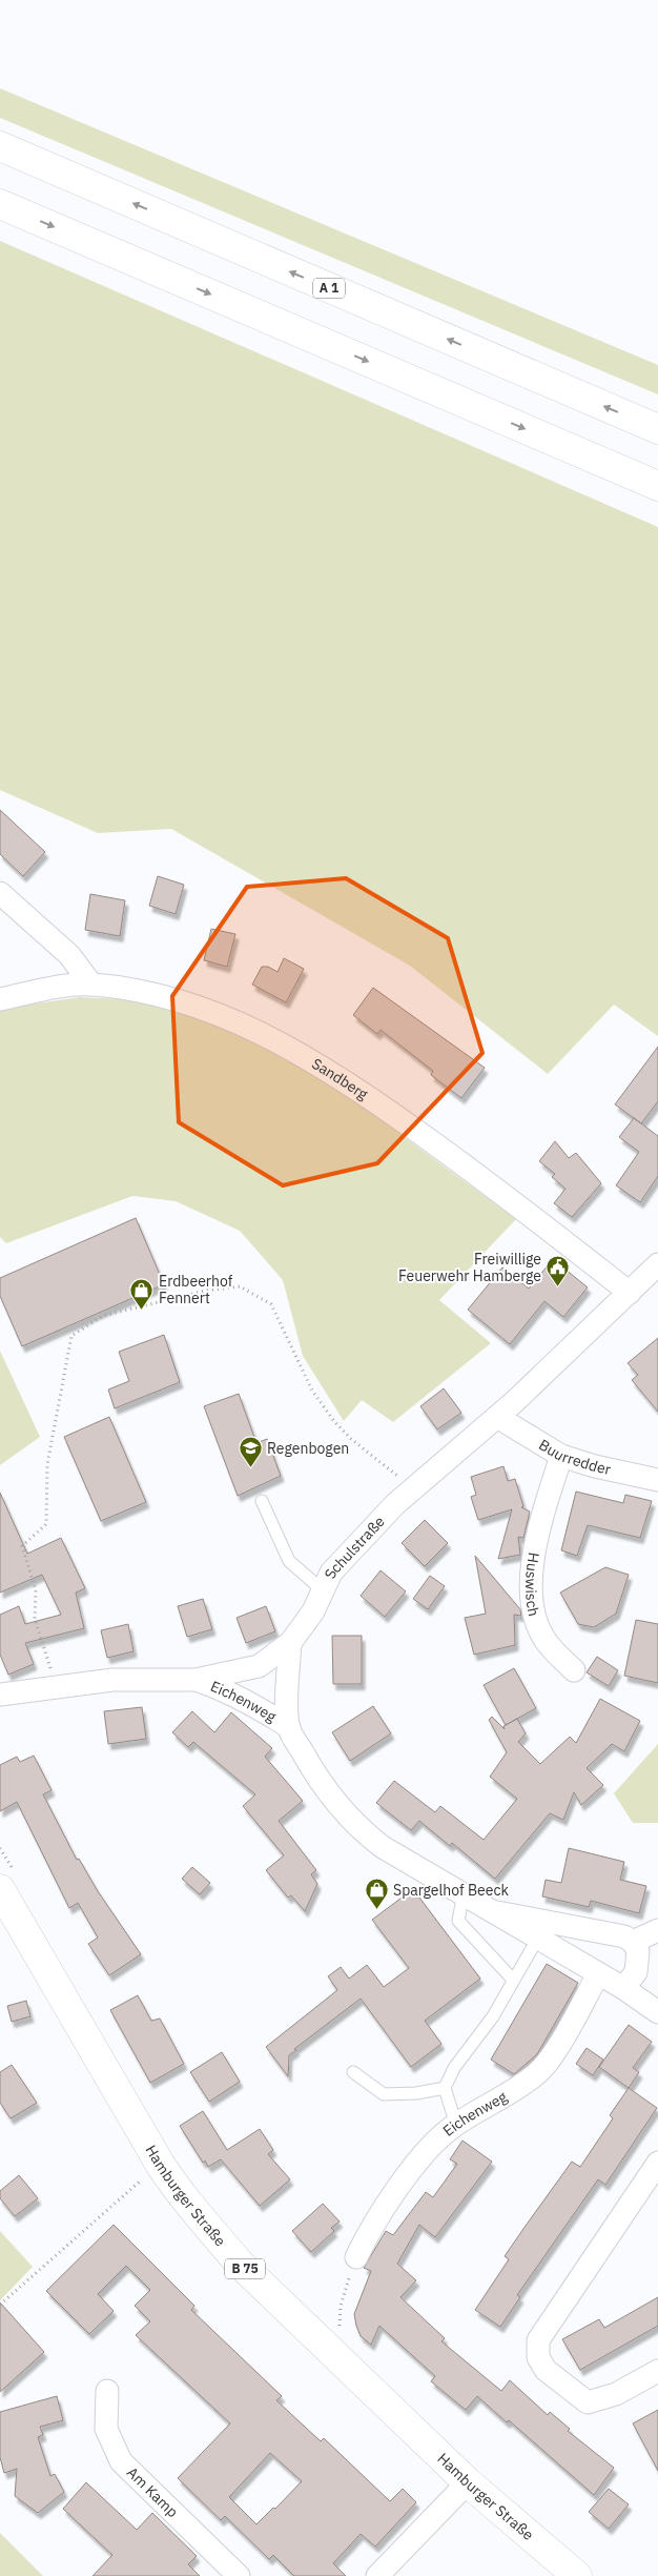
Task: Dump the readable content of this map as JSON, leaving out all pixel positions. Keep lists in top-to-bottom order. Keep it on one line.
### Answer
{"streets":{"main road":["A 1","Hamburger Straße","B 75"],"street":["Sandberg","Buurredder","Schulstraße","Huswisch","Eichenweg","Am Kamp"]},"crossings":[["Sandberg","Schulstraße"],["Buurredder","Schulstraße"],["Buurredder","Huswisch"],["Schulstraße","Eichenweg"]],"places":{"public building":["Freiwillige Feuerwehr Hamberge"],"shop":["Erdbeerhof Fennert","Spargelhof Beeck"],"school or university":["Regenbogen"]}}
